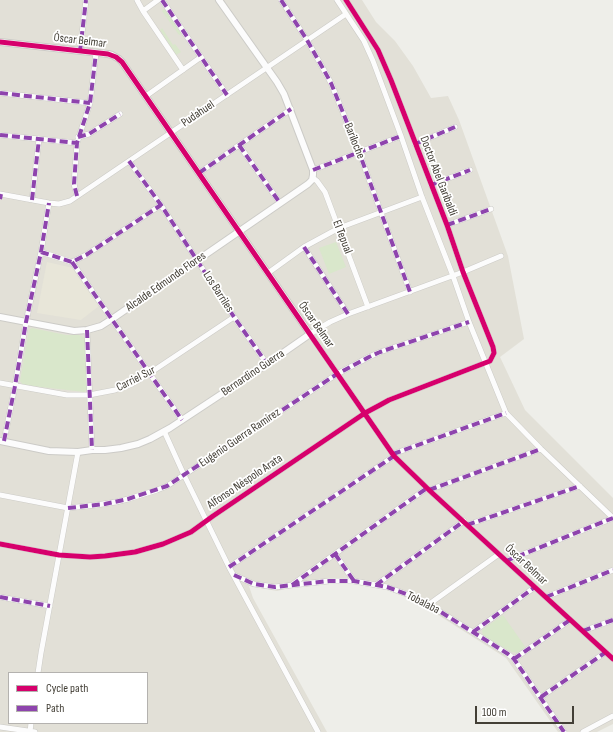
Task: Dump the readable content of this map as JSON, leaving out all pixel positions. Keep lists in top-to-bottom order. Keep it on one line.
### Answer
{"streets":{"street":["Óscar Belmar","Pudahuel","Bariloche","Doctor Abel Garibaldi","El Tepual","Alcalde Edmundo Flores","Los Barriles","Bernardino Guerra","Carriel Sur","Eugenio Guerra Ramírez","Alfonso Néspolo Arata","Tobalaba"]},"crossings":[["Óscar Belmar","Pudahuel"],["Óscar Belmar","Alcalde Edmundo Flores"],["Óscar Belmar","Bernardino Guerra"],["Óscar Belmar","Eugenio Guerra Ramírez"],["Óscar Belmar","Alfonso Néspolo Arata"],["Pudahuel","Bariloche"],["Pudahuel","Doctor Abel Garibaldi"],["Pudahuel","Los Barriles"],["Bariloche","Bernardino Guerra"],["Doctor Abel Garibaldi","Bernardino Guerra"],["Doctor Abel Garibaldi","Eugenio Guerra Ramírez"],["Doctor Abel Garibaldi","Alfonso Néspolo Arata"],["El Tepual","Alcalde Edmundo Flores"],["El Tepual","Bernardino Guerra"],["Alcalde Edmundo Flores","Los Barriles"],["Los Barriles","Bernardino Guerra"],["Los Barriles","Carriel Sur"]],"legend":["Cycle path","Path"],"scale_bar":"100 m"}
